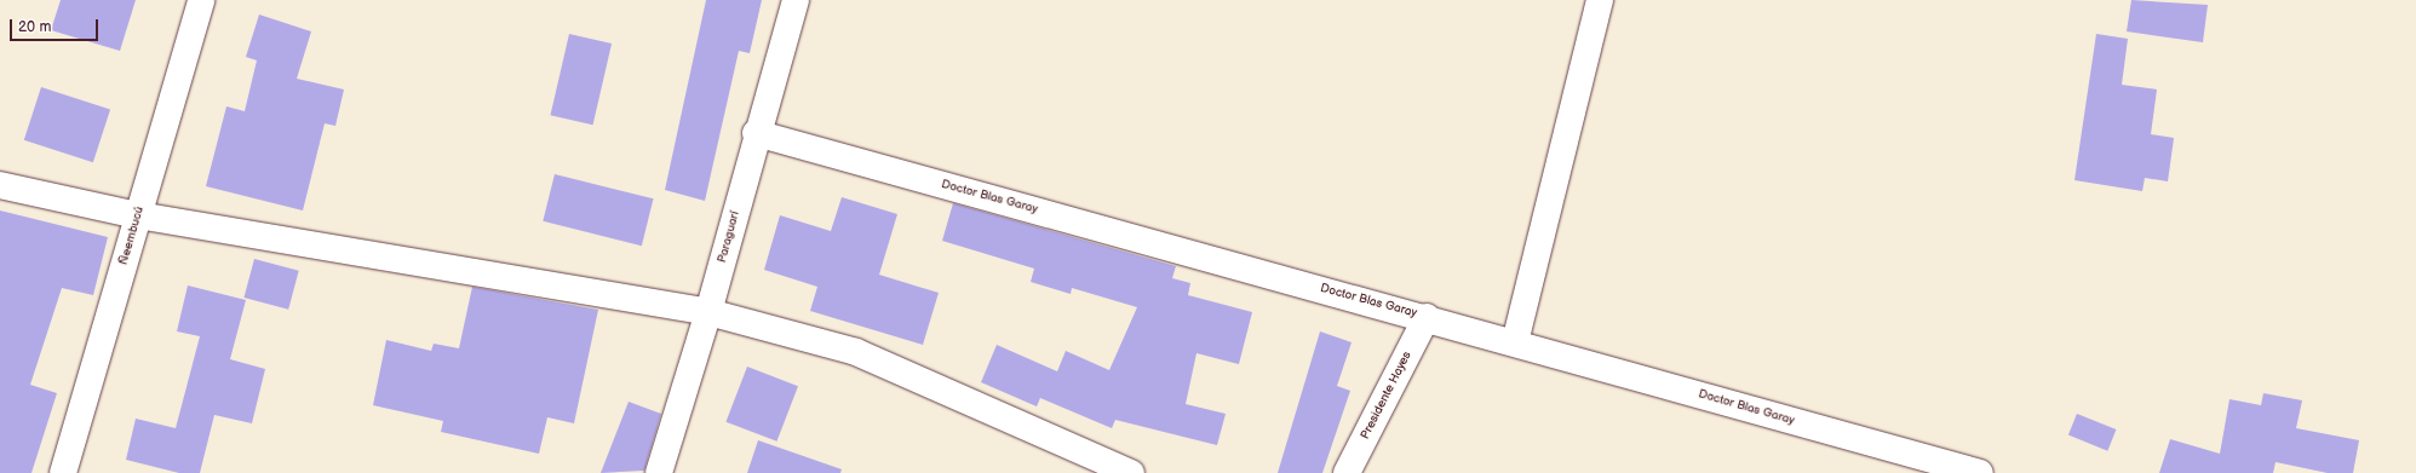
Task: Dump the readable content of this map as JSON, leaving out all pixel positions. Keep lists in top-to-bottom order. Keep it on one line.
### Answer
{"streets":{"street":["Doctor Blas Garay","Ñeembucú","Paraguarí","Presidente Hayes"]},"crossings":[["Doctor Blas Garay","Paraguarí"],["Doctor Blas Garay","Presidente Hayes"]],"scale_bar":"20 m"}
